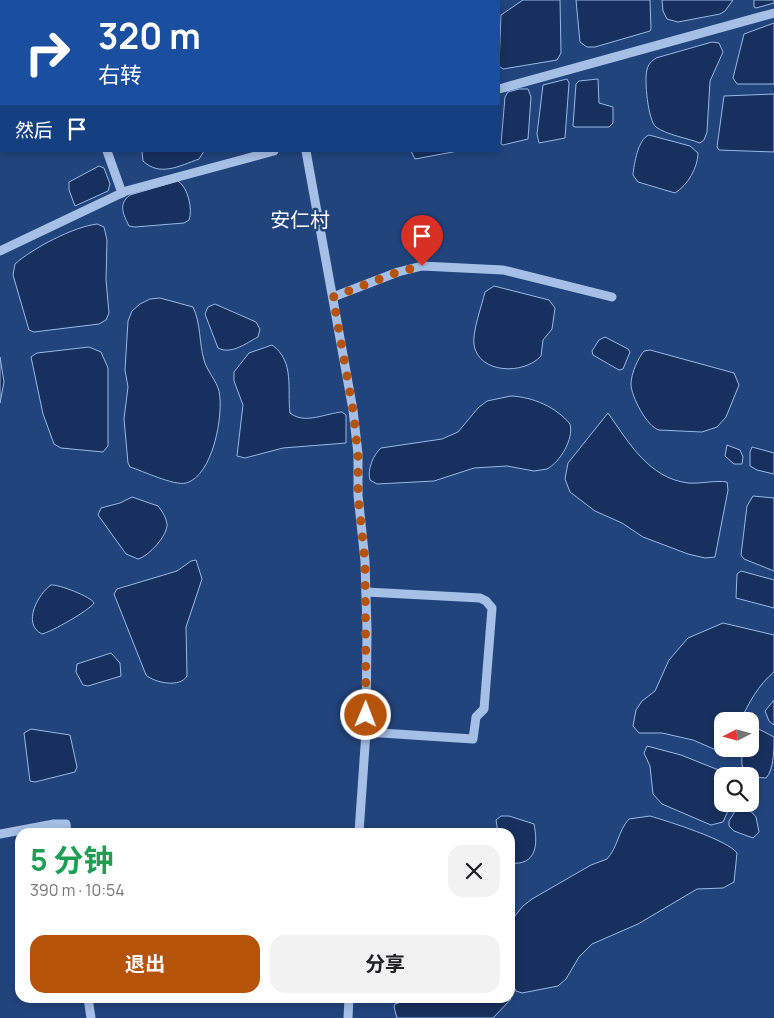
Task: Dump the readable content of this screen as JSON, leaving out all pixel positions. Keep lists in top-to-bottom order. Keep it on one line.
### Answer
{"districts":["安仁村"],"north":"left","page":{"turn":["320 m","右转"],"then":"然后","heading":["5 分钟","390 m · 10:54"],"buttons":["退出","分享"]}}
